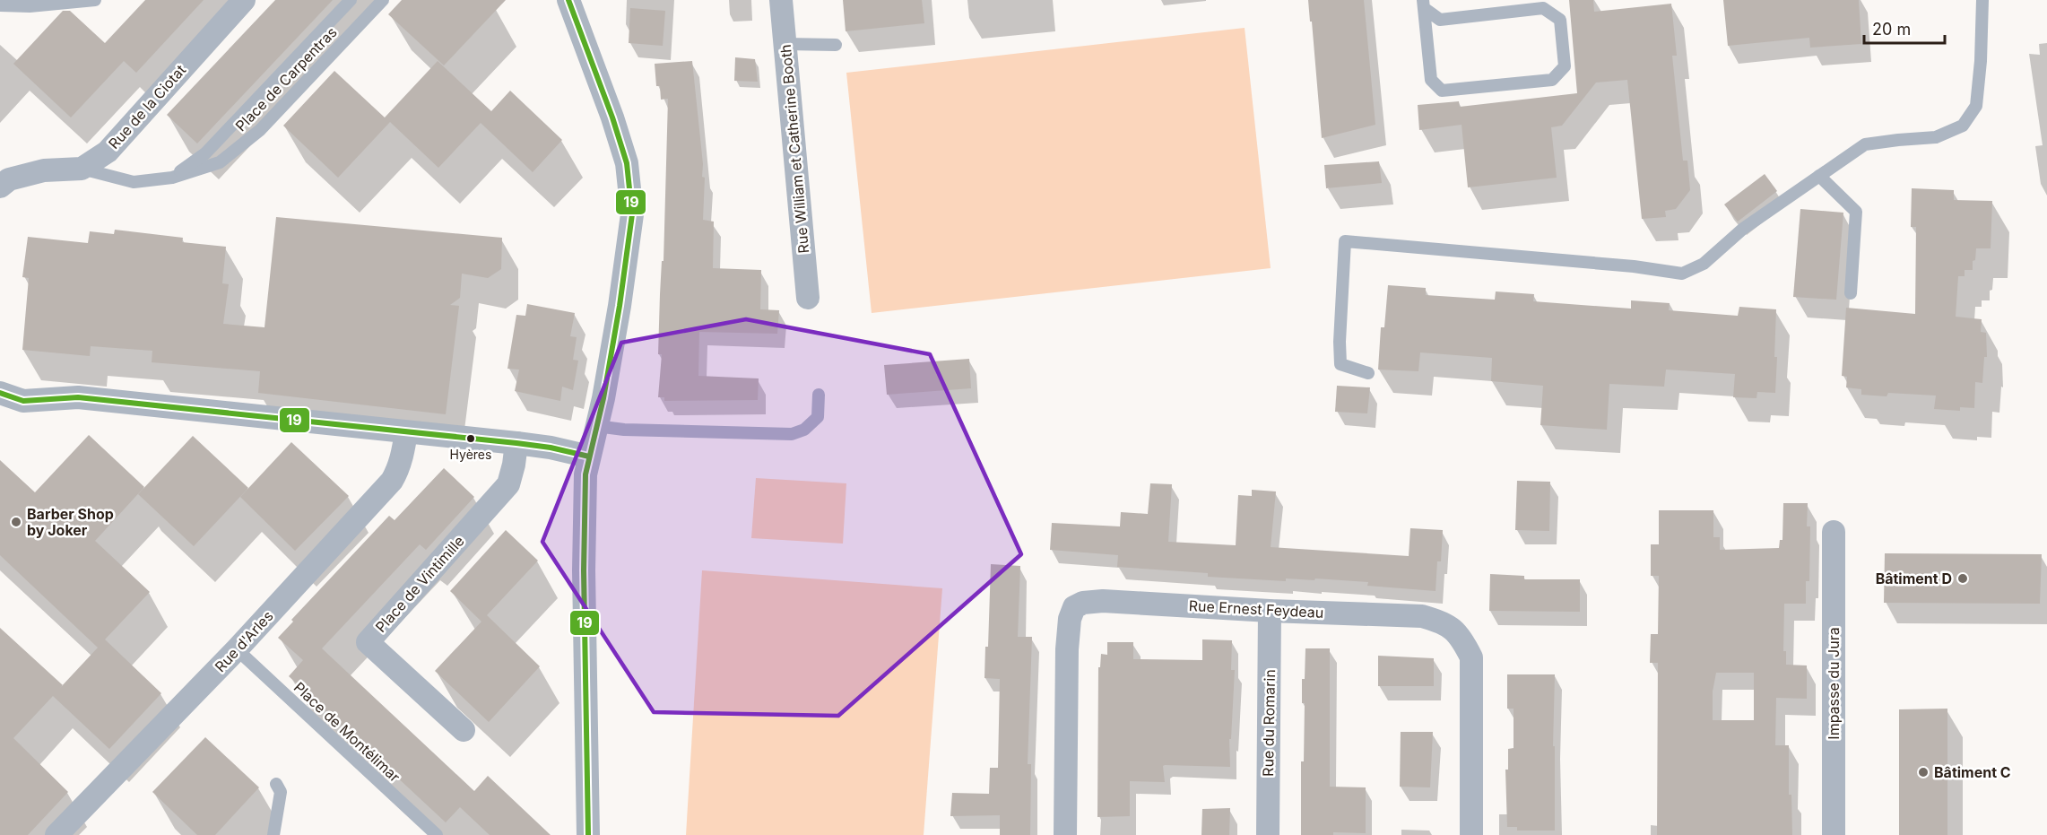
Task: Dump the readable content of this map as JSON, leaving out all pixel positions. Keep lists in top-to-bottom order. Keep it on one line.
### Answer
{"streets":{"street":["Rue de la Ciotat","Rue William et Catherine Booth","Place de Vintimille","Rue Ernest Feydeau","Rue d'Arles","Impasse du Jura","Rue du Romarin"],"lane":["Place de Carpentras","Place de Montélimar"]},"crossings":[["Place de Carpentras","Rue de la Ciotat"],["Rue Ernest Feydeau","Rue du Romarin"],["Rue d'Arles","Place de Montélimar"]],"places":["Hyères","Barber Shop by Joker","Bâtiment D","Bâtiment C"],"lines":["transit line 19"],"scale_bar":"20 m"}
